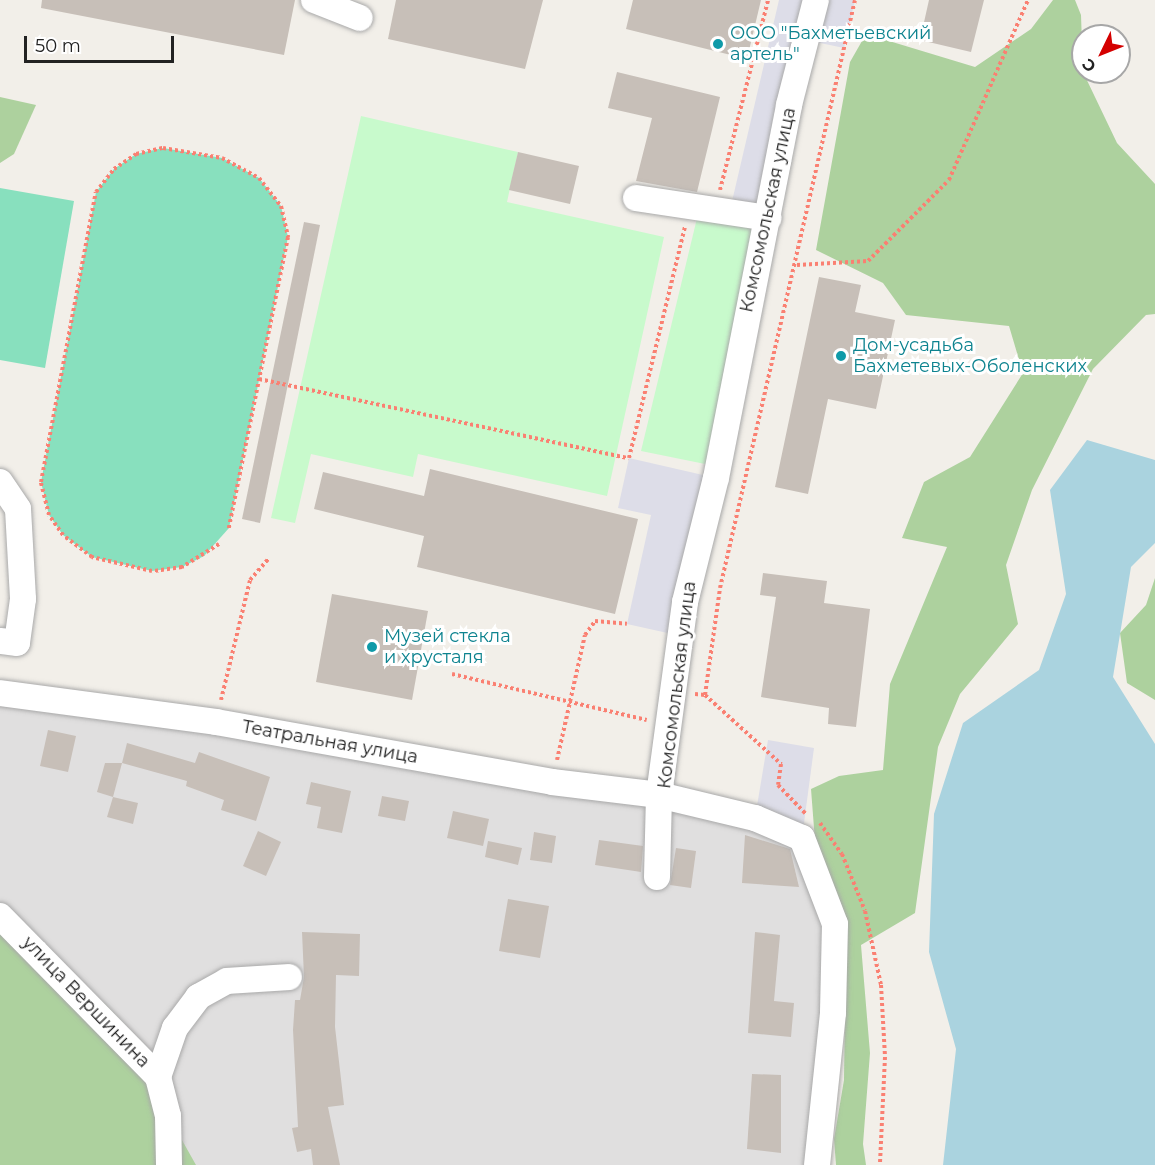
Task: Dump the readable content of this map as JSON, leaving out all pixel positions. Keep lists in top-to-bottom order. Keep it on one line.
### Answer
{"streets":{"street":["Комсомольская улица","Театральная улица","улица Вершинина"]},"crossings":[["Комсомольская улица","Театральная улица"]],"places":["ООО \"Бахметьевский артель\"","Дом-усадьба Бахметевых-Оболенских","Музей стекла и хрусталя"],"scale_bar":"50 m","north":"bottom left"}
